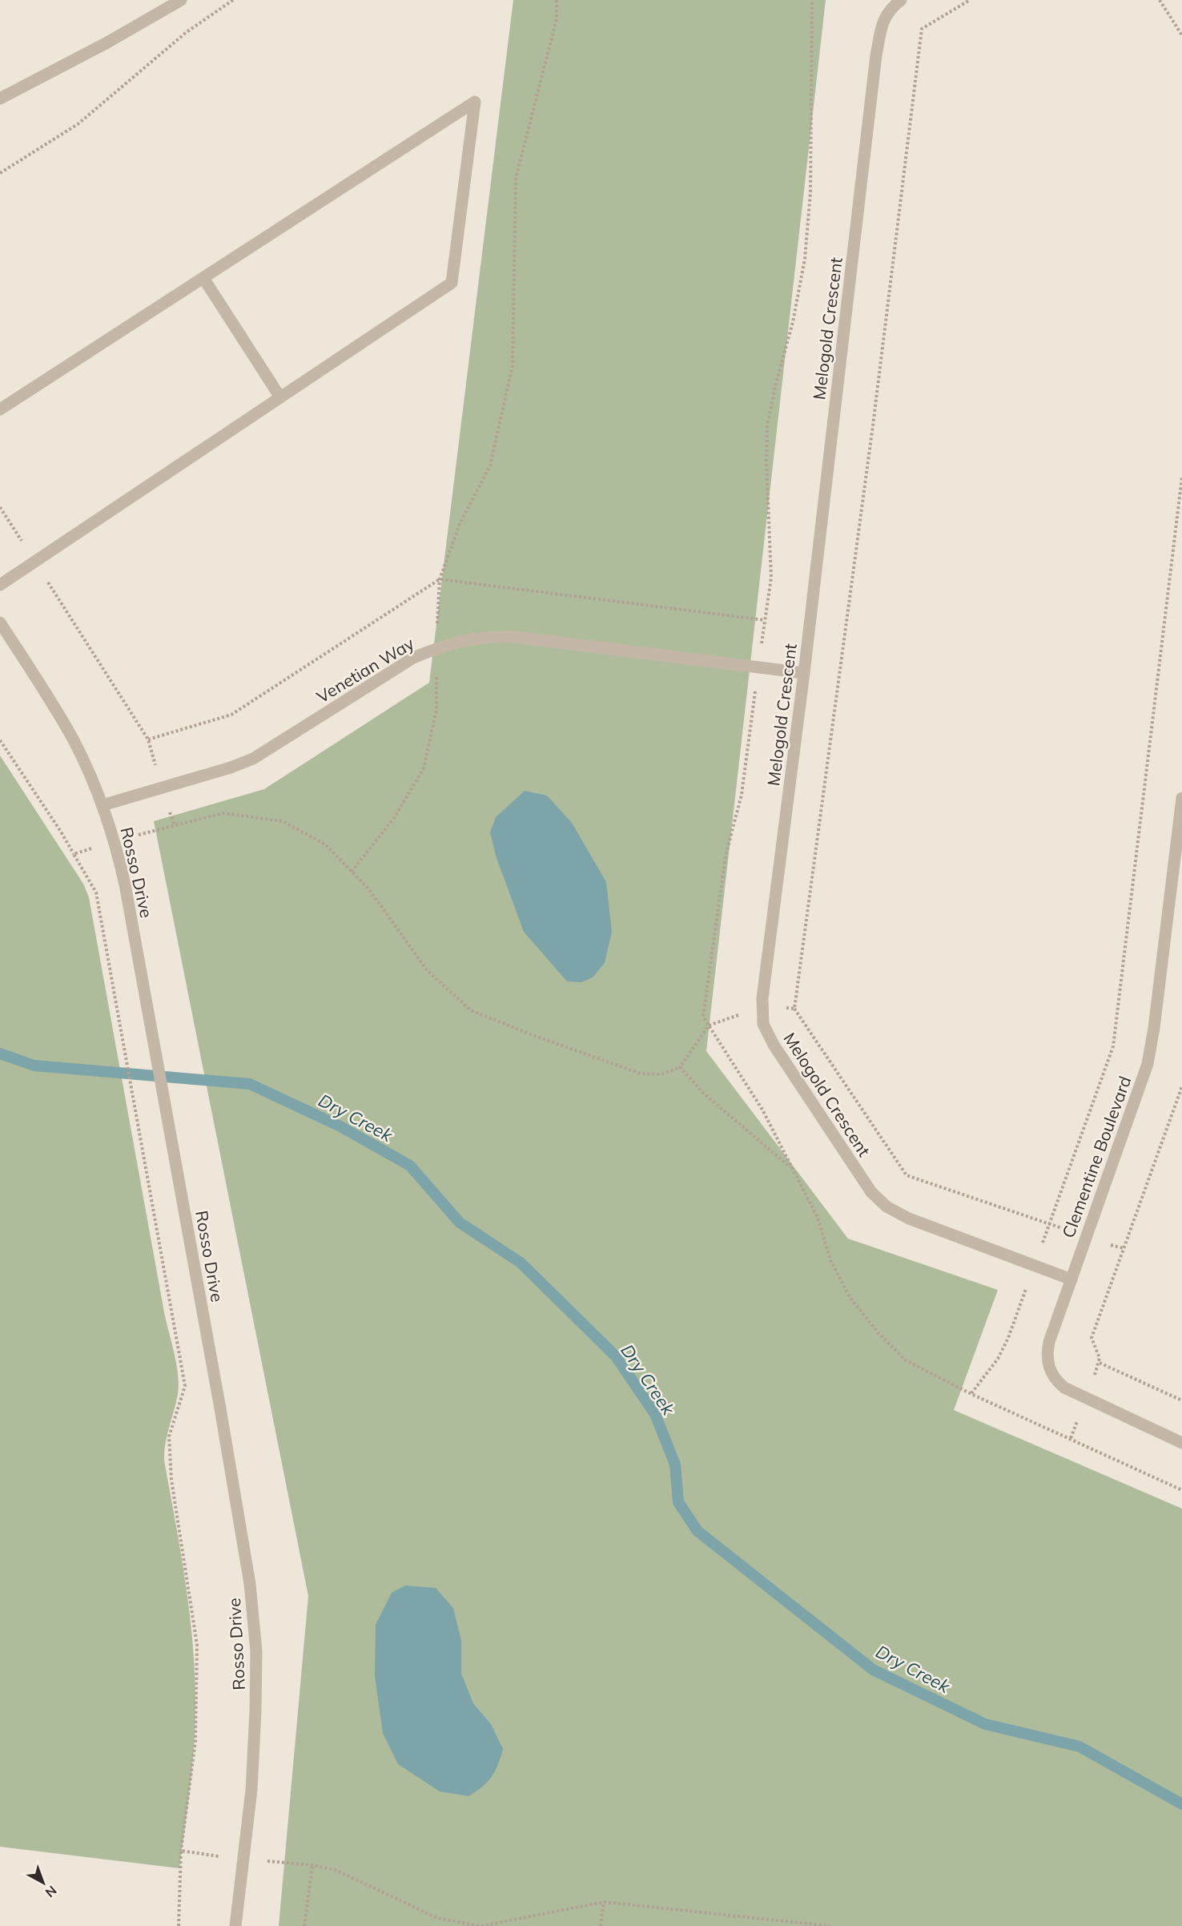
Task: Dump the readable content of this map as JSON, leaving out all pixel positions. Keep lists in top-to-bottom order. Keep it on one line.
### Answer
{"streets":{"street":["Melogold Crescent","Venetian Way","Rosso Drive","Clementine Boulevard"]},"crossings":[["Melogold Crescent","Venetian Way"],["Melogold Crescent","Clementine Boulevard"],["Venetian Way","Rosso Drive"]],"water":["Dry Creek"],"north":"bottom right"}
